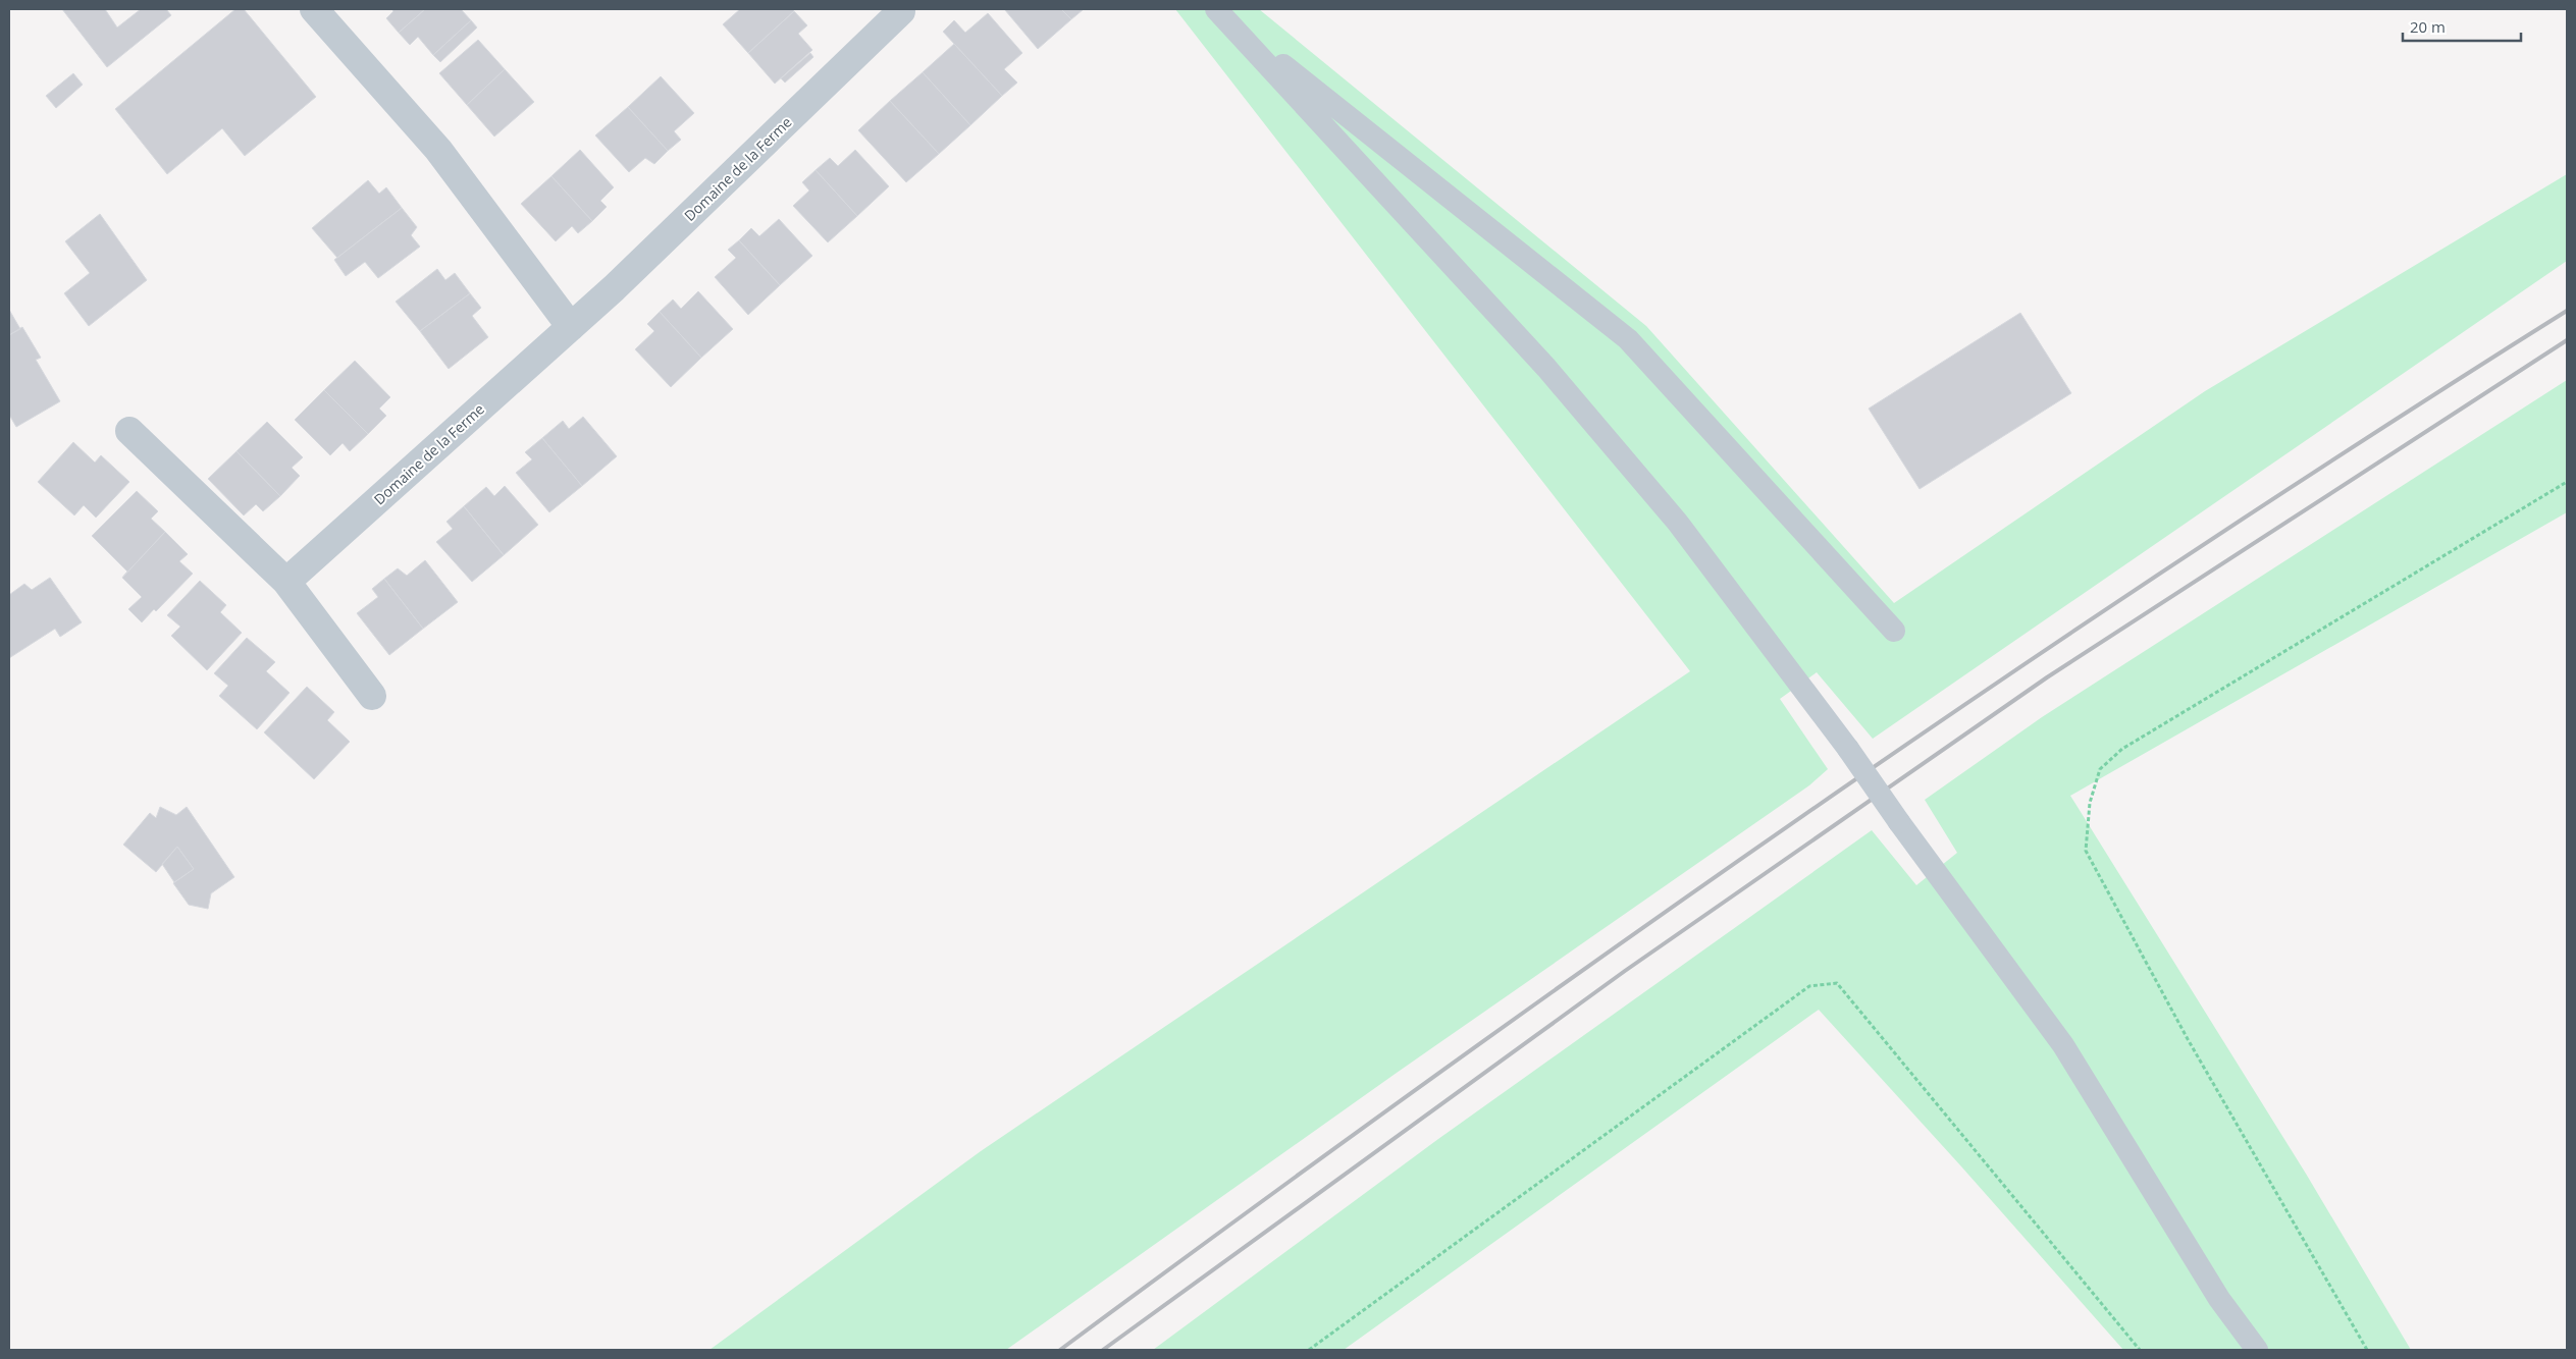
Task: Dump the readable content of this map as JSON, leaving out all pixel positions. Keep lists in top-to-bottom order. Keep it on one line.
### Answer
{"streets":{"street":["Domaine de la Ferme"]},"scale_bar":"20 m"}
